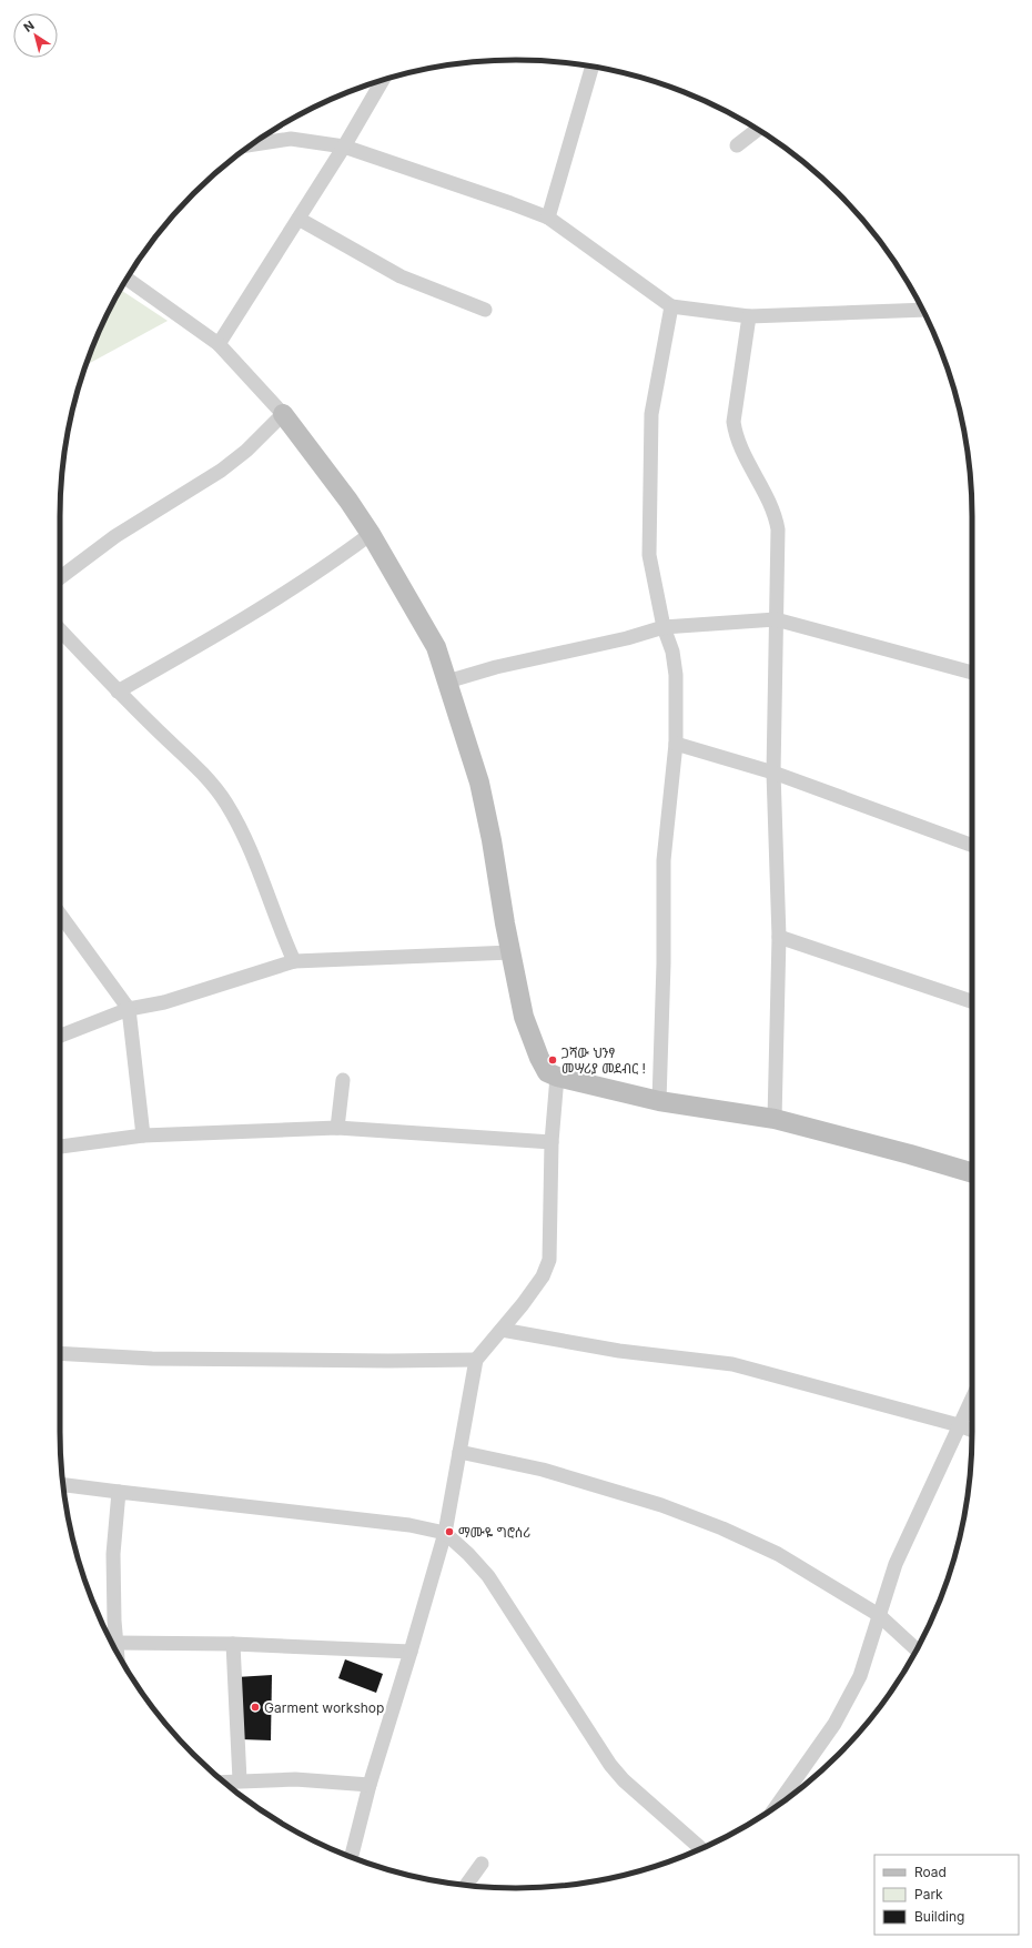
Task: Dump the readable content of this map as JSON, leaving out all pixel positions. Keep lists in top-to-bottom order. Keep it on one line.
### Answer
{"places":["ጋሻው ህንፃ መሣሪያ መደብር !","ማሙዬ ግሮሰሪ","Garment workshop"],"legend":["Road","Park","Building"],"north":"top left"}
